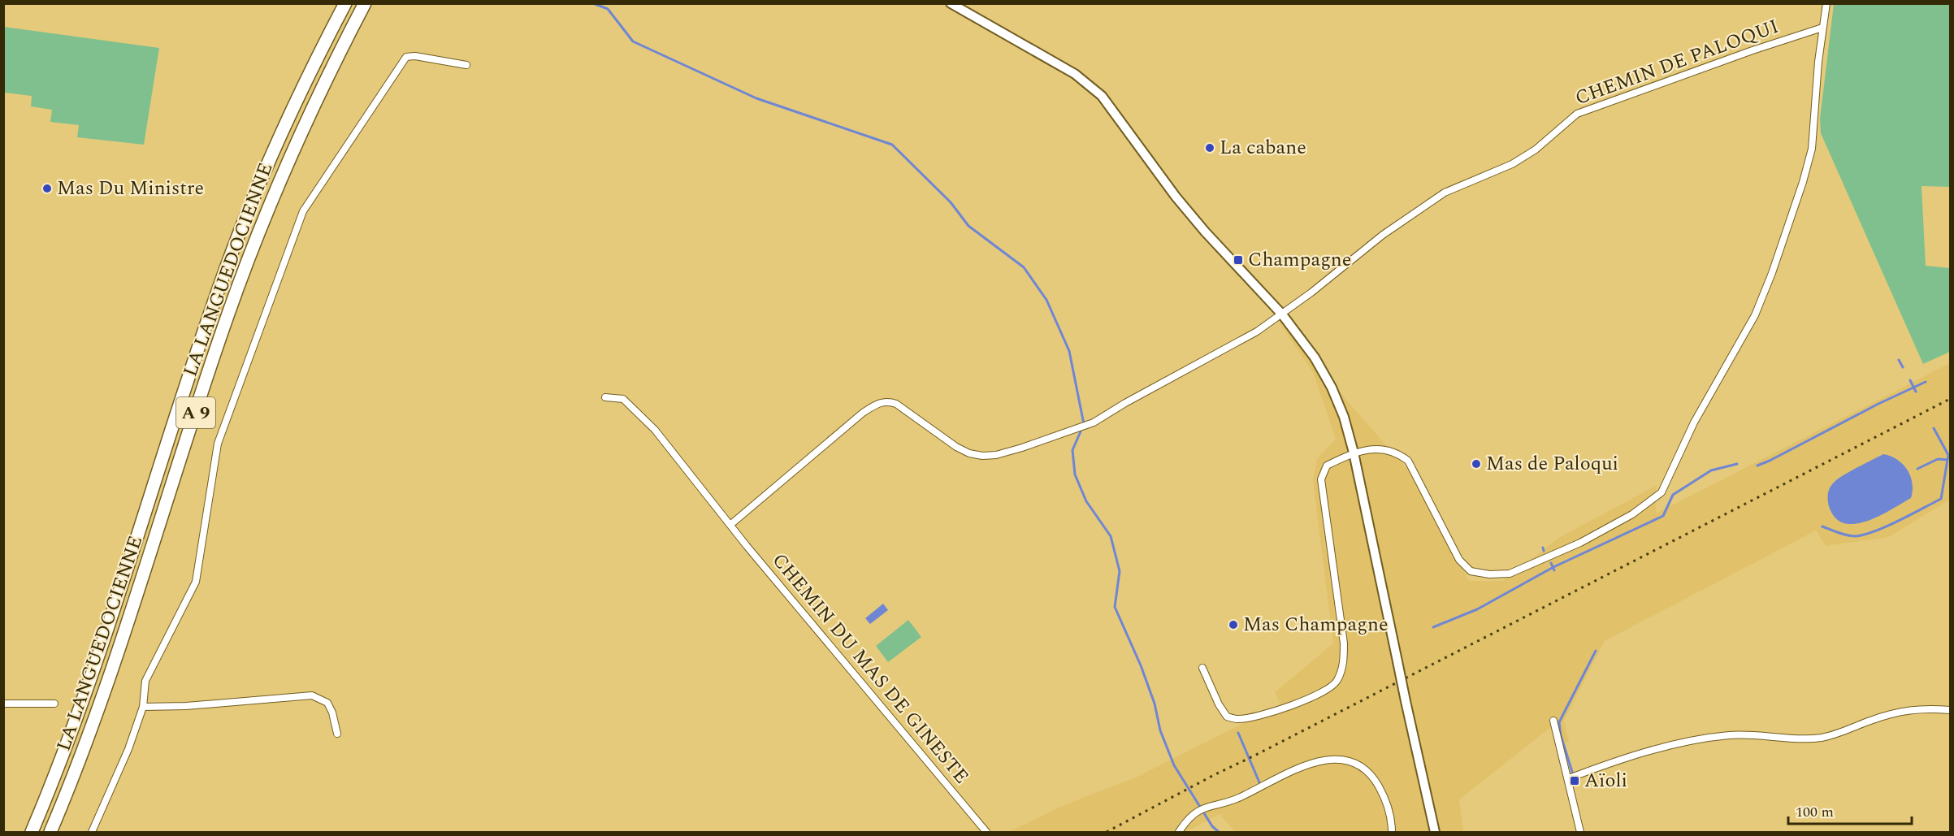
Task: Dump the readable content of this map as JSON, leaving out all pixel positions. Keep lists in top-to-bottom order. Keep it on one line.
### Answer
{"streets":{"highway":["LA LANGUEDOCIENNE","A 9"],"street":["CHEMIN DE PALOQUI","CHEMIN DU MAS DE GINESTE"]},"crossings":[["CHEMIN DE PALOQUI","CHEMIN DU MAS DE GINESTE"]],"places":{"other":["La cabane","Mas Du Ministre","Mas de Paloqui","Mas Champagne"],"transit":["Champagne","Aïoli"]},"scale_bar":"100 m"}
